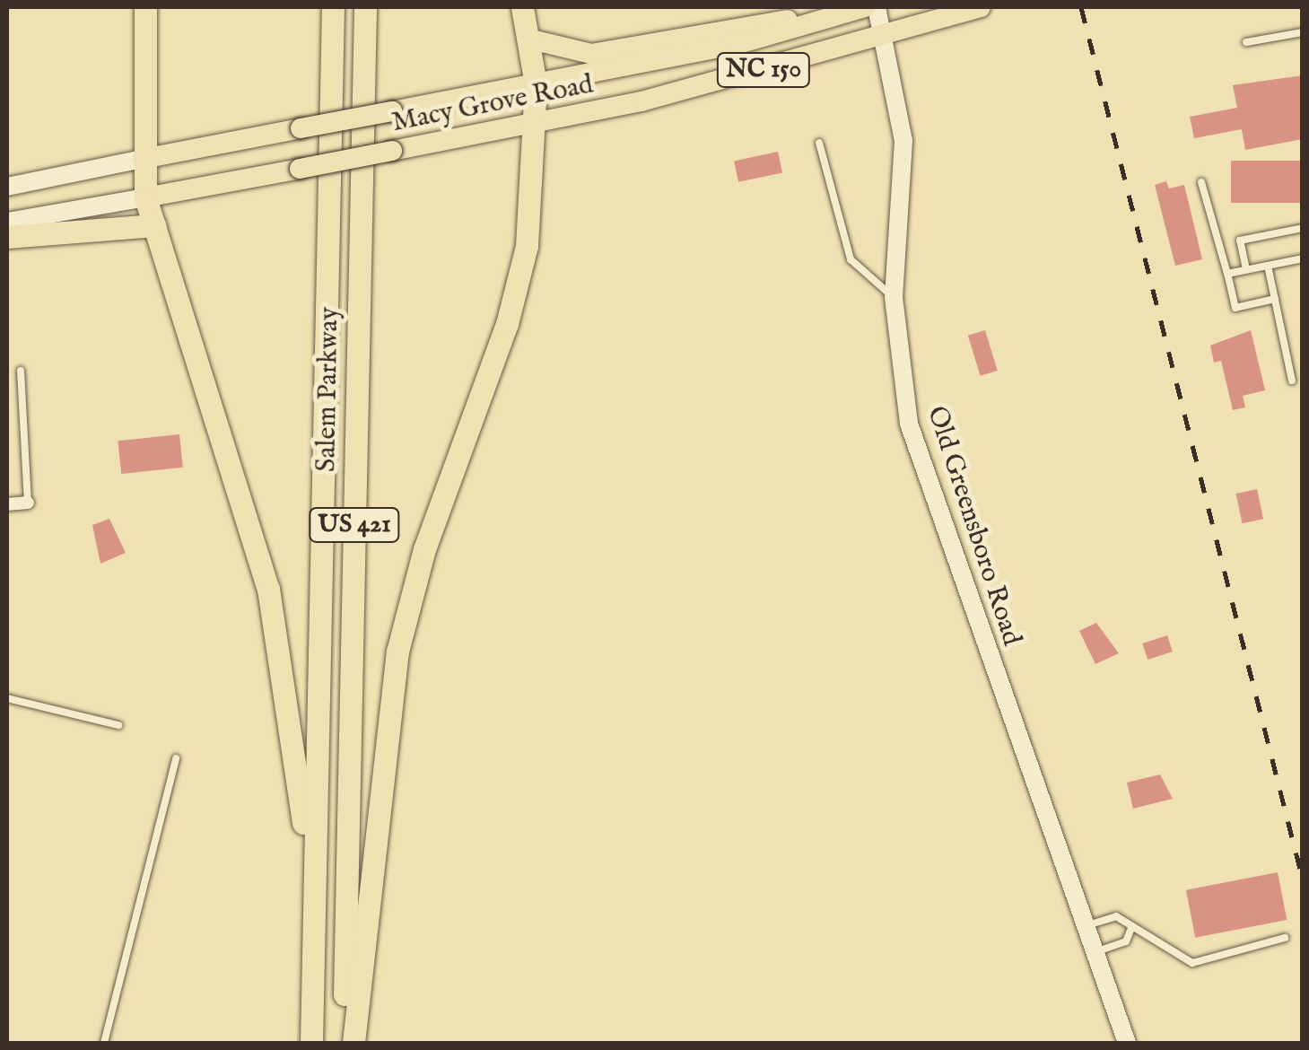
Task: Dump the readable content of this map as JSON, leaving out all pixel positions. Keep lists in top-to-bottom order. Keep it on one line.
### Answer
{"streets":{"highway":["Salem Parkway","US 421"],"main road":["NC 150","Macy Grove Road"],"street":["Old Greensboro Road"]},"crossings":[["NC 150","Macy Grove Road"],["Macy Grove Road","Old Greensboro Road"]]}
